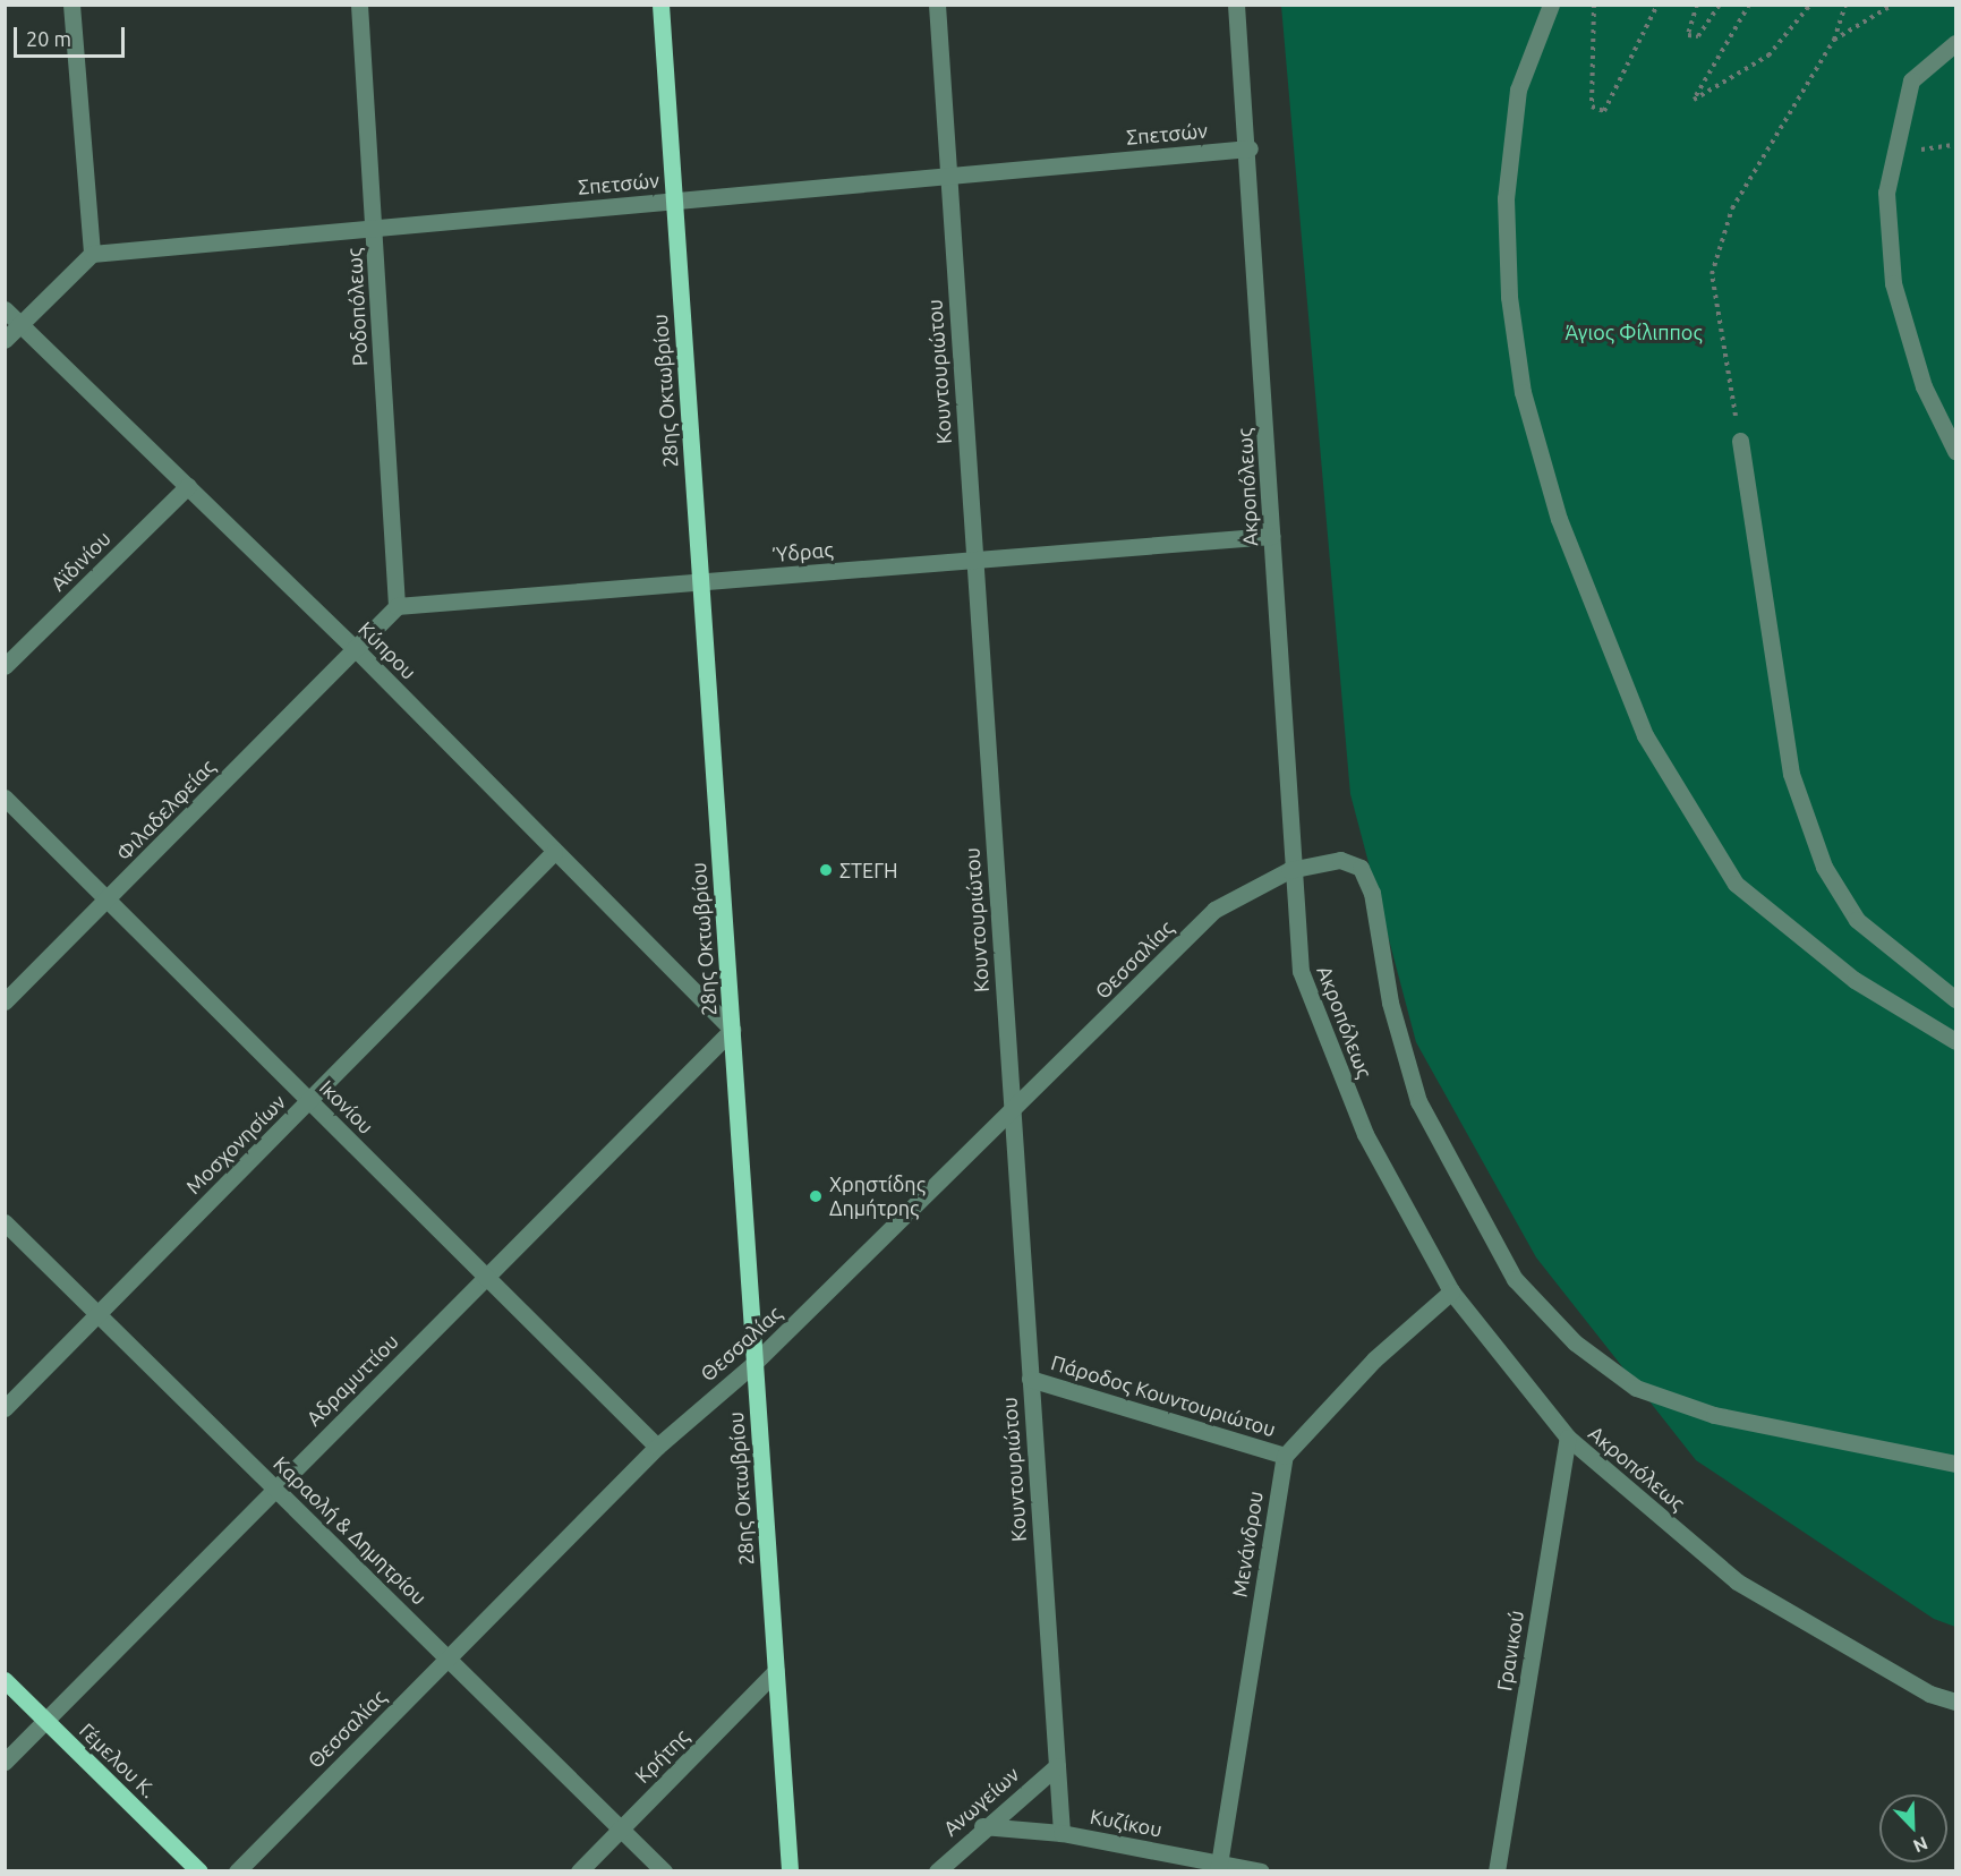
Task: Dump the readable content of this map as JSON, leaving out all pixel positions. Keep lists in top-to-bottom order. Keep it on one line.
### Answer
{"streets":{"main road":["28ης Οκτωβρίου","Γέμελου Κ."],"street":["Σπετσών","Ροδοπόλεως","Κουντουριώτου","Ακροπόλεως","Ύδρας","Αϊδινίου","Κύπρου","Φιλαδελφείας","Θεσσαλίας","Ικονίου","Μοσχονησίων","Αδραμυττίου","Πάροδος Κουντουριώτου","Καραολή & Δημητρίου","Μενάνδρου","Γρανικού","Κρήτης","Ανωγείων","Κυζίκου"]},"crossings":[["Σπετσών","Ροδοπόλεως"],["Σπετσών","Κουντουριώτου"],["Σπετσών","28ης Οκτωβρίου"],["Σπετσών","Ακροπόλεως"],["Ροδοπόλεως","Ύδρας"],["Κουντουριώτου","Ύδρας"],["Κουντουριώτου","Θεσσαλίας"],["Κουντουριώτου","Πάροδος Κουντουριώτου"],["Κουντουριώτου","Ανωγείων"],["Κουντουριώτου","Κυζίκου"],["28ης Οκτωβρίου","Ύδρας"],["28ης Οκτωβρίου","Κύπρου"],["28ης Οκτωβρίου","Θεσσαλίας"],["28ης Οκτωβρίου","Αδραμυττίου"],["28ης Οκτωβρίου","Κρήτης"],["Ακροπόλεως","Ύδρας"],["Ακροπόλεως","Θεσσαλίας"],["Ακροπόλεως","Γρανικού"],["Αϊδινίου","Κύπρου"],["Κύπρου","Φιλαδελφείας"],["Κύπρου","Μοσχονησίων"],["Κύπρου","Αδραμυττίου"],["Φιλαδελφείας","Ικονίου"],["Θεσσαλίας","Ικονίου"],["Θεσσαλίας","Καραολή & Δημητρίου"],["Ικονίου","Μοσχονησίων"],["Ικονίου","Αδραμυττίου"],["Μοσχονησίων","Καραολή & Δημητρίου"],["Αδραμυττίου","Καραολή & Δημητρίου"],["Αδραμυττίου","Γέμελου Κ."],["Πάροδος Κουντουριώτου","Μενάνδρου"],["Καραολή & Δημητρίου","Κρήτης"],["Μενάνδρου","Κυζίκου"],["Ανωγείων","Κυζίκου"]],"parks":["Άγιος Φίλιππος"],"places":["ΣΤΕΓΗ","Χρηστίδης Δημήτρης"],"scale_bar":"20 m","north":"bottom right"}
